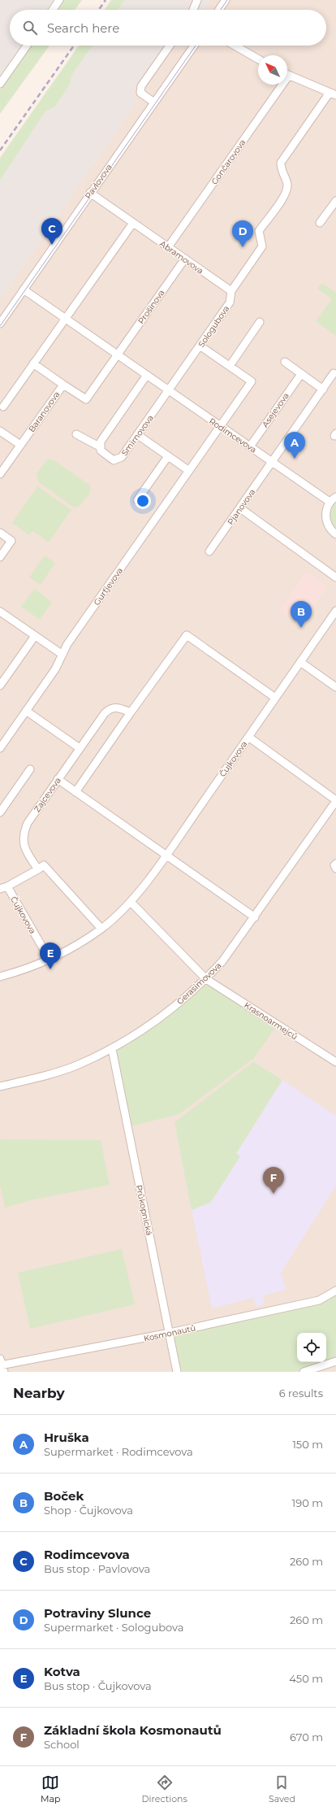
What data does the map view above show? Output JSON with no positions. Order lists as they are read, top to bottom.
{
  "streets": {
    "street": [
      "Gončarovova",
      "Pavlovova",
      "Abramovova",
      "Prošinova",
      "Sologubova",
      "Asejevova",
      "Baranovova",
      "Smirnovova",
      "Rodimcevova",
      "Pjanovova",
      "Gurťjevova",
      "Čujkovova",
      "Zajcevova",
      "Gerasimovova",
      "Krasnoarmejců",
      "Průkopnická",
      "Kosmonautů"
    ]
  },
  "crossings": [
    ["Gončarovova", "Abramovova"],
    ["Pavlovova", "Abramovova"],
    ["Pavlovova", "Rodimcevova"],
    ["Abramovova", "Prošinova"],
    ["Abramovova", "Sologubova"],
    ["Prošinova", "Baranovova"],
    ["Prošinova", "Rodimcevova"],
    ["Sologubova", "Smirnovova"],
    ["Sologubova", "Rodimcevova"],
    ["Asejevova", "Rodimcevova"],
    ["Baranovova", "Rodimcevova"],
    ["Smirnovova", "Rodimcevova"],
    ["Rodimcevova", "Pjanovova"],
    ["Rodimcevova", "Gurťjevova"],
    ["Čujkovova", "Krasnoarmejců"],
    ["Gerasimovova", "Krasnoarmejců"],
    ["Gerasimovova", "Průkopnická"],
    ["Průkopnická", "Kosmonautů"]
  ],
  "north": "top left",
  "page": {
    "search": "Search here",
    "pins": [
      "C",
      "D",
      "A",
      "B",
      "E",
      "F"
    ],
    "heading": ["Nearby", "6 results"],
    "list": [
      {
        "mark": "A",
        "name": "Hruška",
        "note": "Supermarket · Rodimcevova",
        "value": "150 m"
      },
      {
        "mark": "B",
        "name": "Boček",
        "note": "Shop · Čujkovova",
        "value": "190 m"
      },
      {
        "mark": "C",
        "name": "Rodimcevova",
        "note": "Bus stop · Pavlovova",
        "value": "260 m"
      },
      {
        "mark": "D",
        "name": "Potraviny Slunce",
        "note": "Supermarket · Sologubova",
        "value": "260 m"
      },
      {
        "mark": "E",
        "name": "Kotva",
        "note": "Bus stop · Čujkovova",
        "value": "450 m"
      },
      {
        "mark": "F",
        "name": "Základní škola Kosmonautů",
        "note": "School",
        "value": "670 m"
      }
    ],
    "nav": ["Map", "Directions", "Saved"]
  }
}
